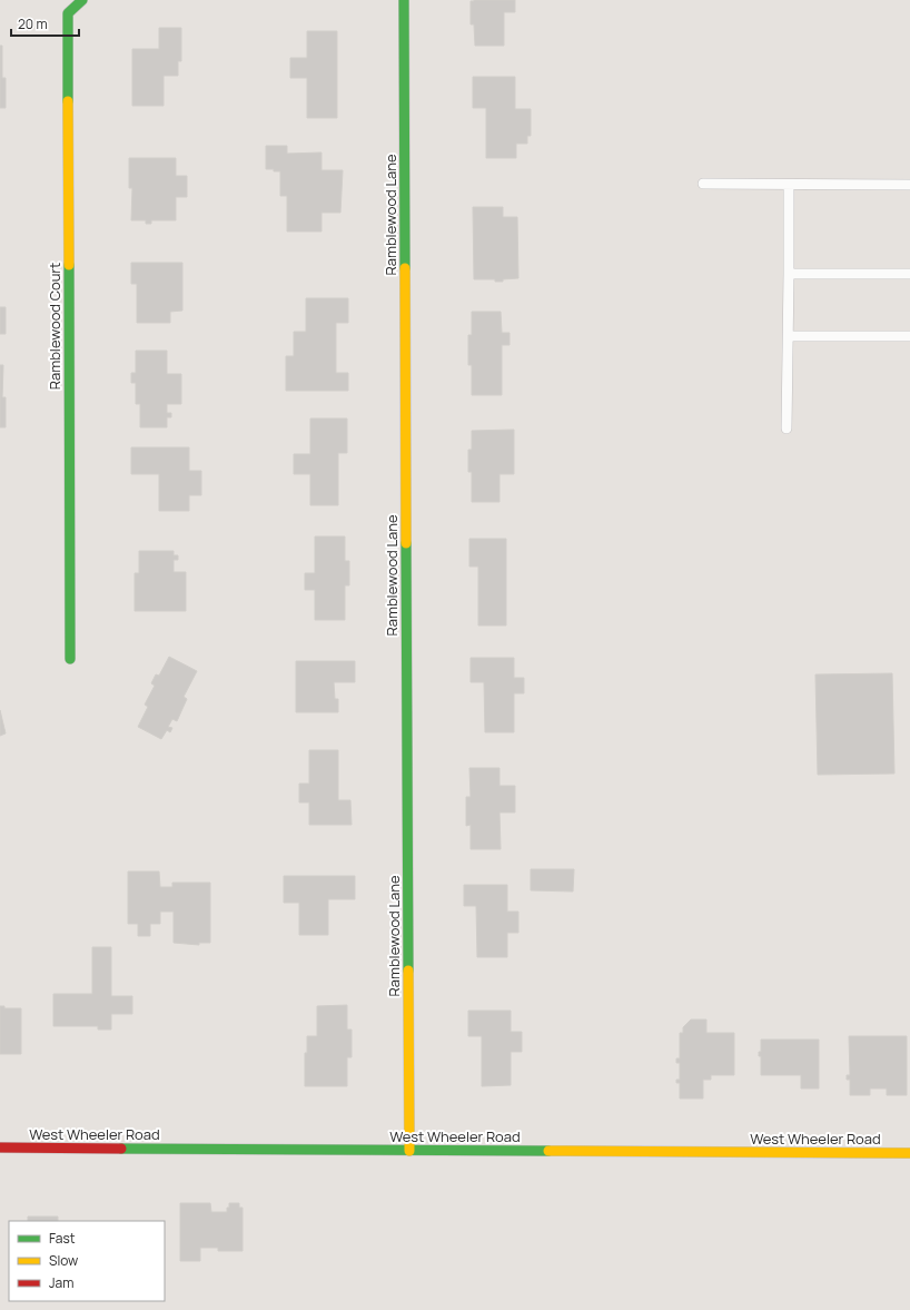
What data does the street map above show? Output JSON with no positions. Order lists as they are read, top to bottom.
{
  "streets": {
    "street": ["Ramblewood Lane", "Ramblewood Court", "West Wheeler Road"]
  },
  "crossings": [
    ["Ramblewood Lane", "West Wheeler Road"]
  ],
  "legend": ["Fast", "Slow", "Jam"],
  "scale_bar": "20 m"
}
